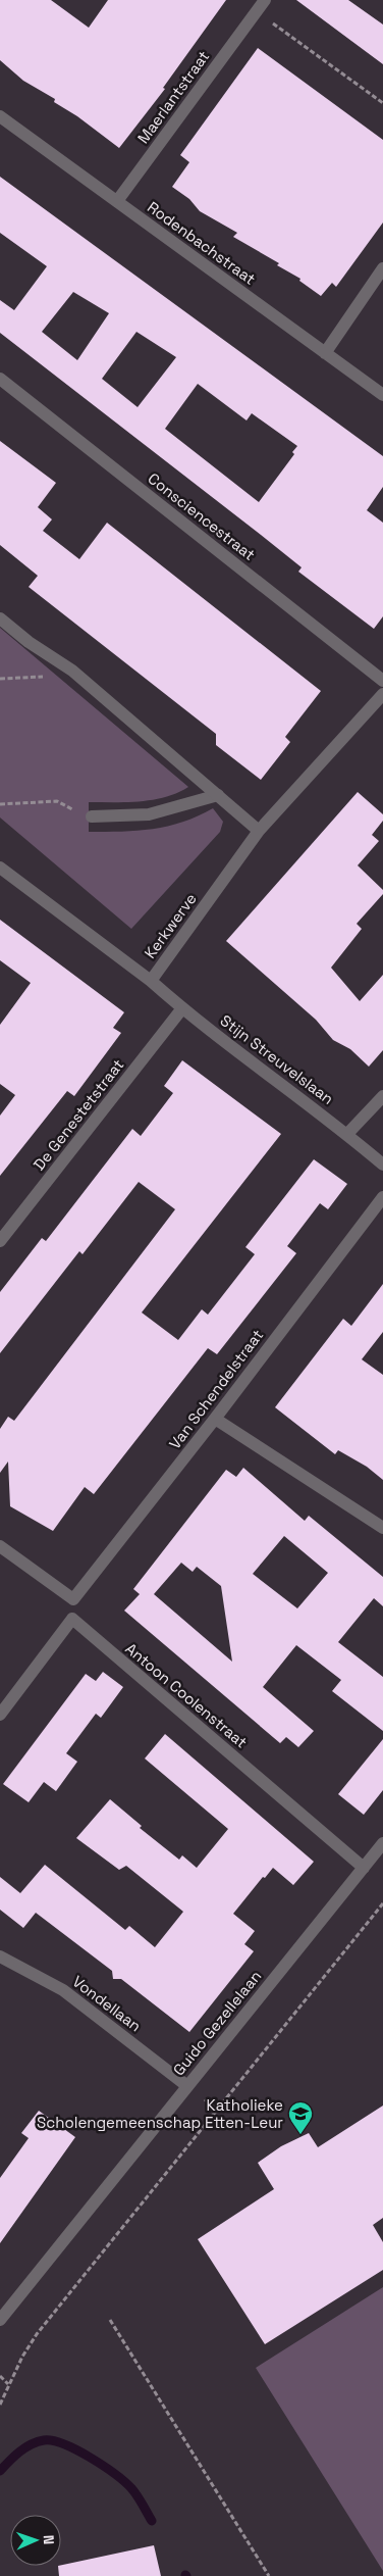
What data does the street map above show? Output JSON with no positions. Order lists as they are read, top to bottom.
{
  "streets": {
    "street": [
      "Maerlantstraat",
      "Rodenbachstraat",
      "Consciencestraat",
      "Kerkwerve",
      "Stijn Streuvelslaan",
      "De Genestetstraat",
      "Van Schendelstraat",
      "Antoon Coolenstraat",
      "Vondellaan",
      "Guido Gezellelaan"
    ]
  },
  "crossings": [
    ["Maerlantstraat", "Rodenbachstraat"],
    ["Kerkwerve", "Stijn Streuvelslaan"],
    ["Stijn Streuvelslaan", "De Genestetstraat"],
    ["Antoon Coolenstraat", "Guido Gezellelaan"],
    ["Vondellaan", "Guido Gezellelaan"]
  ],
  "places": {
    "school or university": ["Katholieke Scholengemeenschap Etten-Leur"]
  },
  "north": "right"
}
